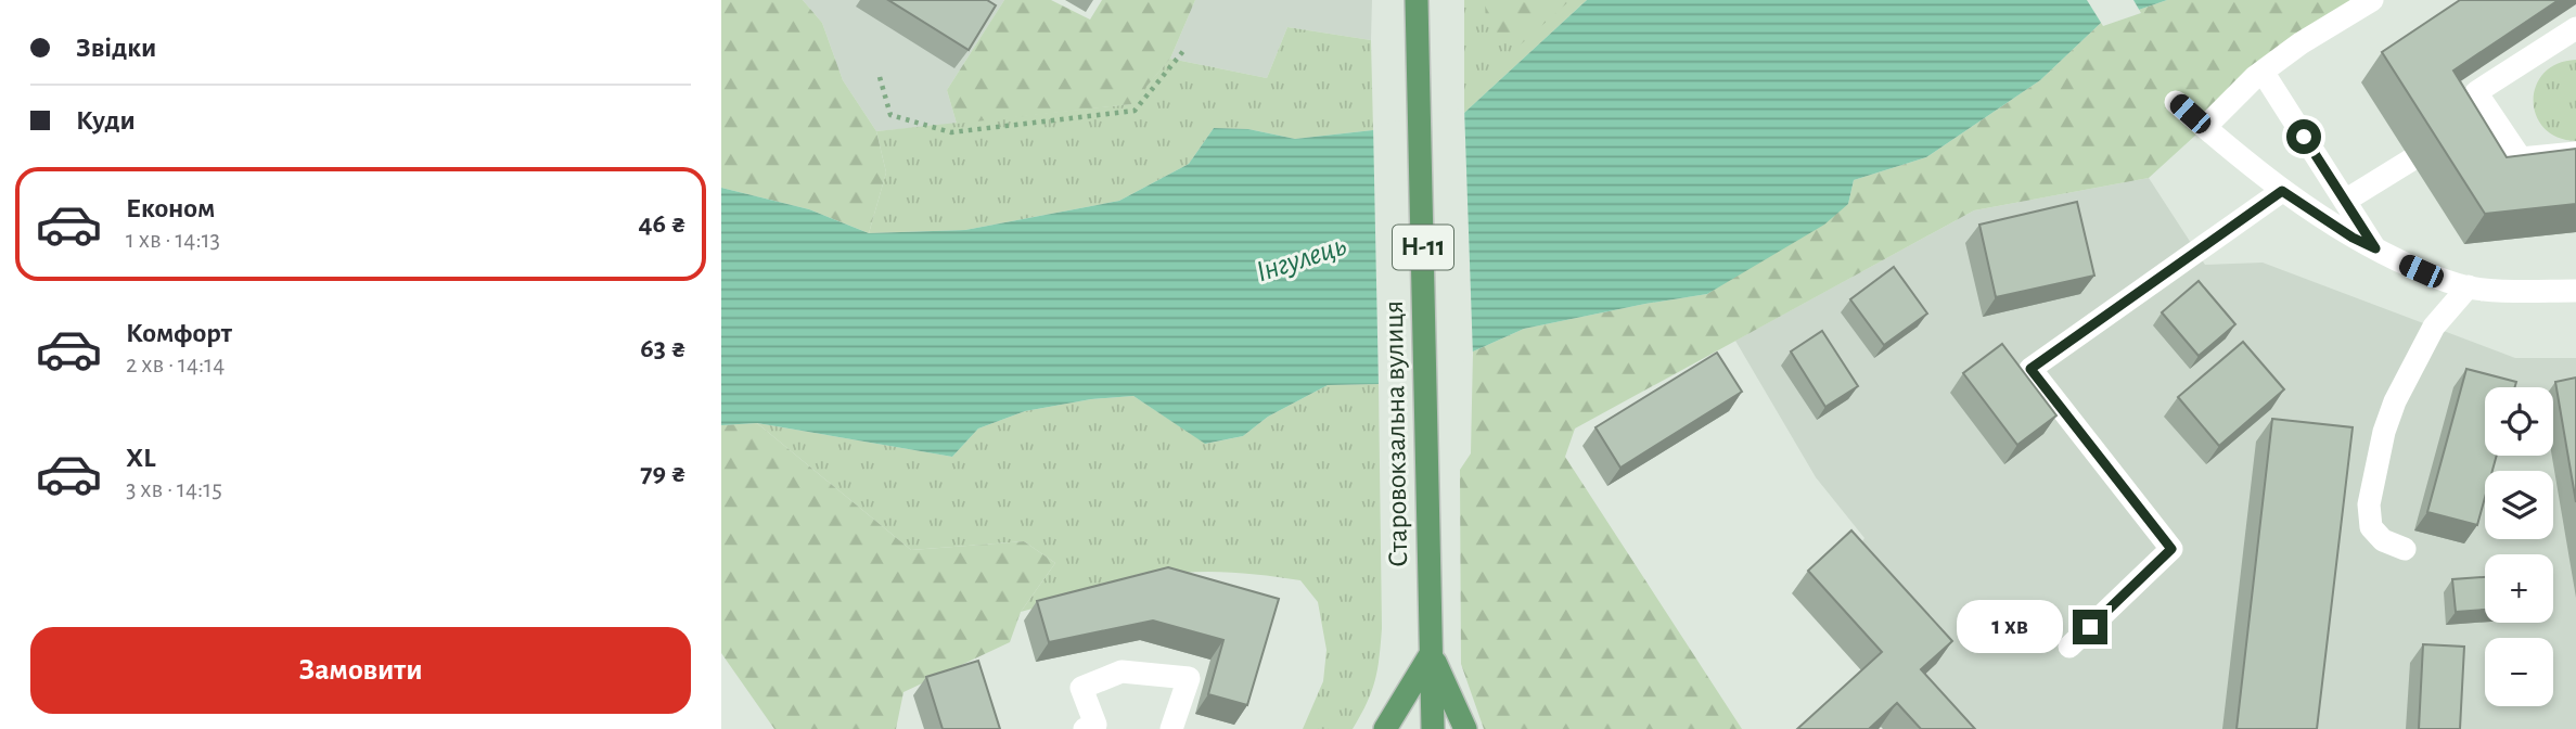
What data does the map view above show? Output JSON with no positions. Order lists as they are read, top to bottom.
{
  "streets": {
    "main road": ["Н-11", "Старовокзальна вулиця"]
  },
  "water": ["Інгулець"],
  "page": {
    "banner": ["Звідки", "Куди"],
    "list": [
      {
        "name": "Економ",
        "note": "1 хв · 14:13",
        "value": "46 ₴"
      },
      {
        "name": "Комфорт",
        "note": "2 хв · 14:14",
        "value": "63 ₴"
      },
      {
        "name": "XL",
        "note": "3 хв · 14:15",
        "value": "79 ₴"
      }
    ],
    "map_buttons": ["+", "−"],
    "bubble": "1 хв",
    "buttons": "Замовити"
  }
}
